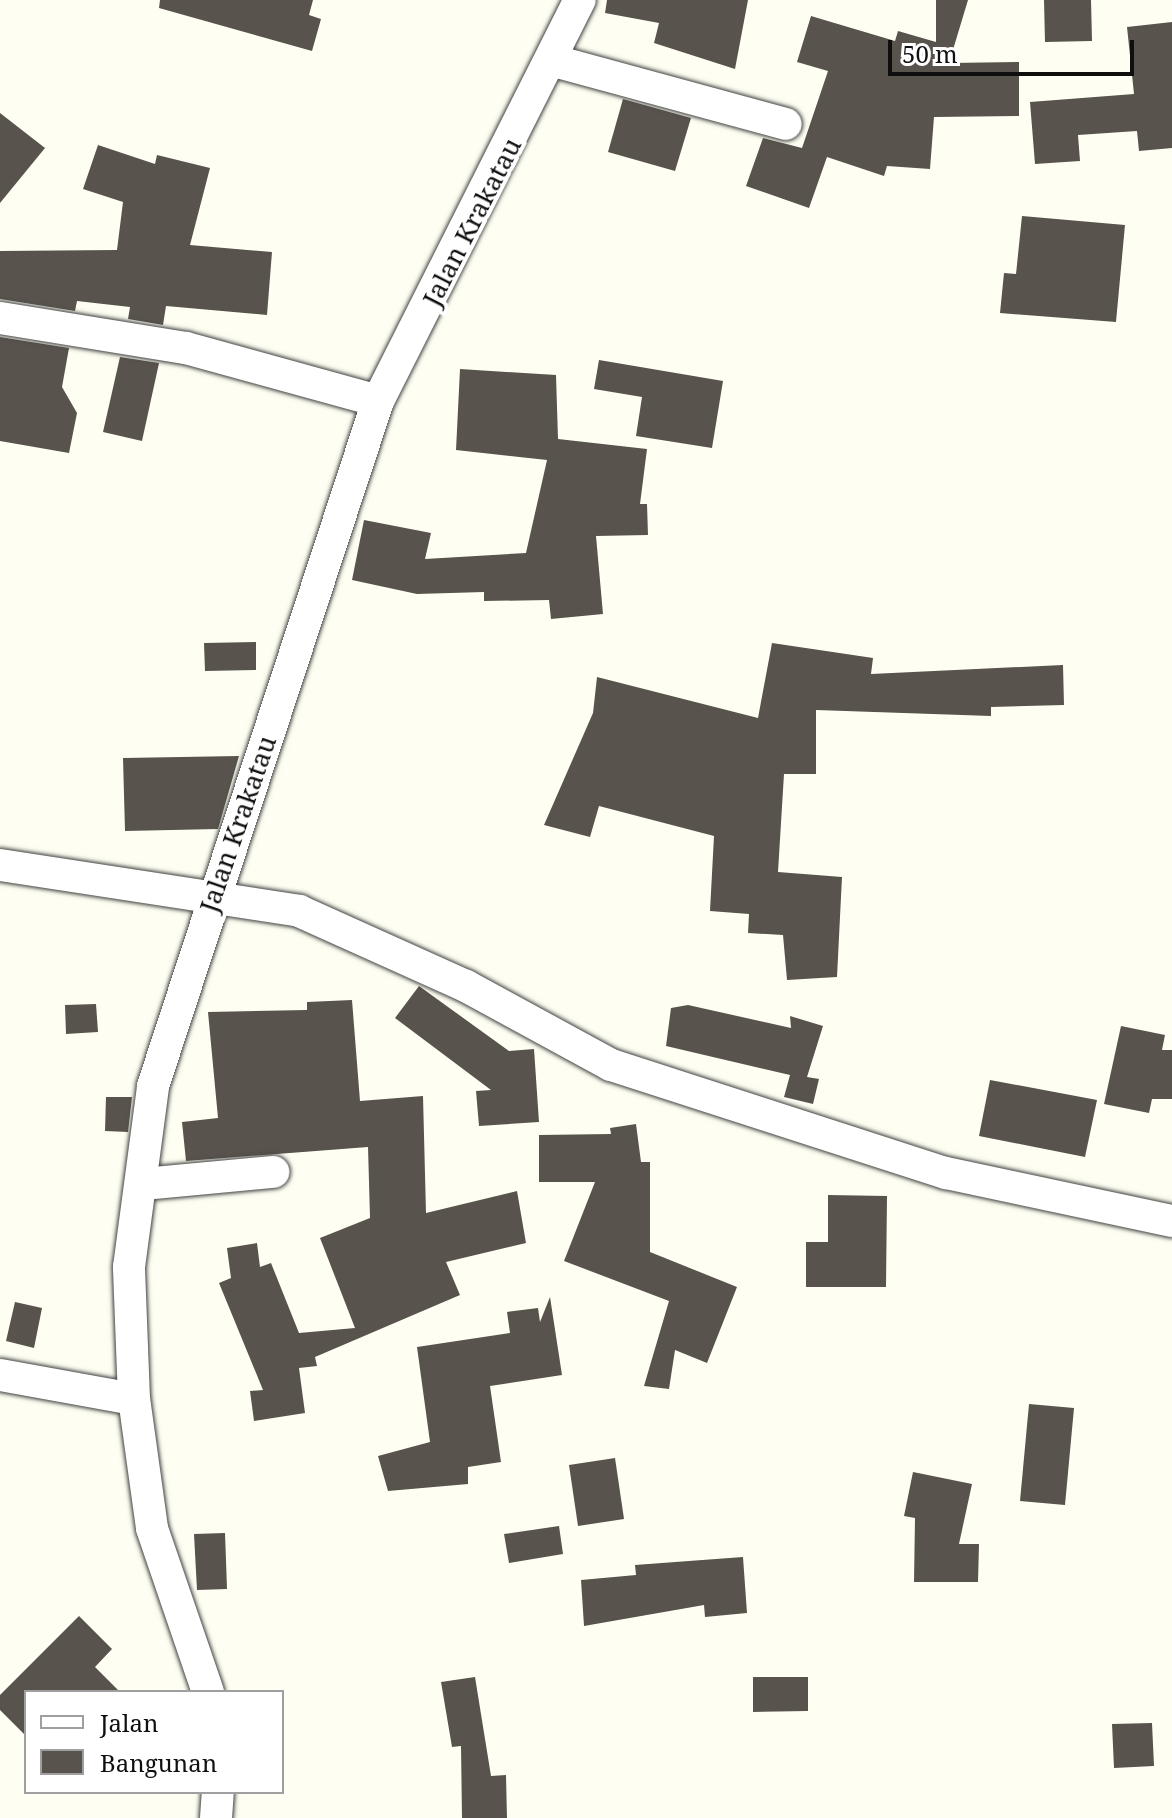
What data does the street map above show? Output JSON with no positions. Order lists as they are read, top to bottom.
{
  "streets": {
    "street": ["Jalan Krakatau"]
  },
  "legend": ["Jalan", "Bangunan"],
  "scale_bar": "50 m"
}
